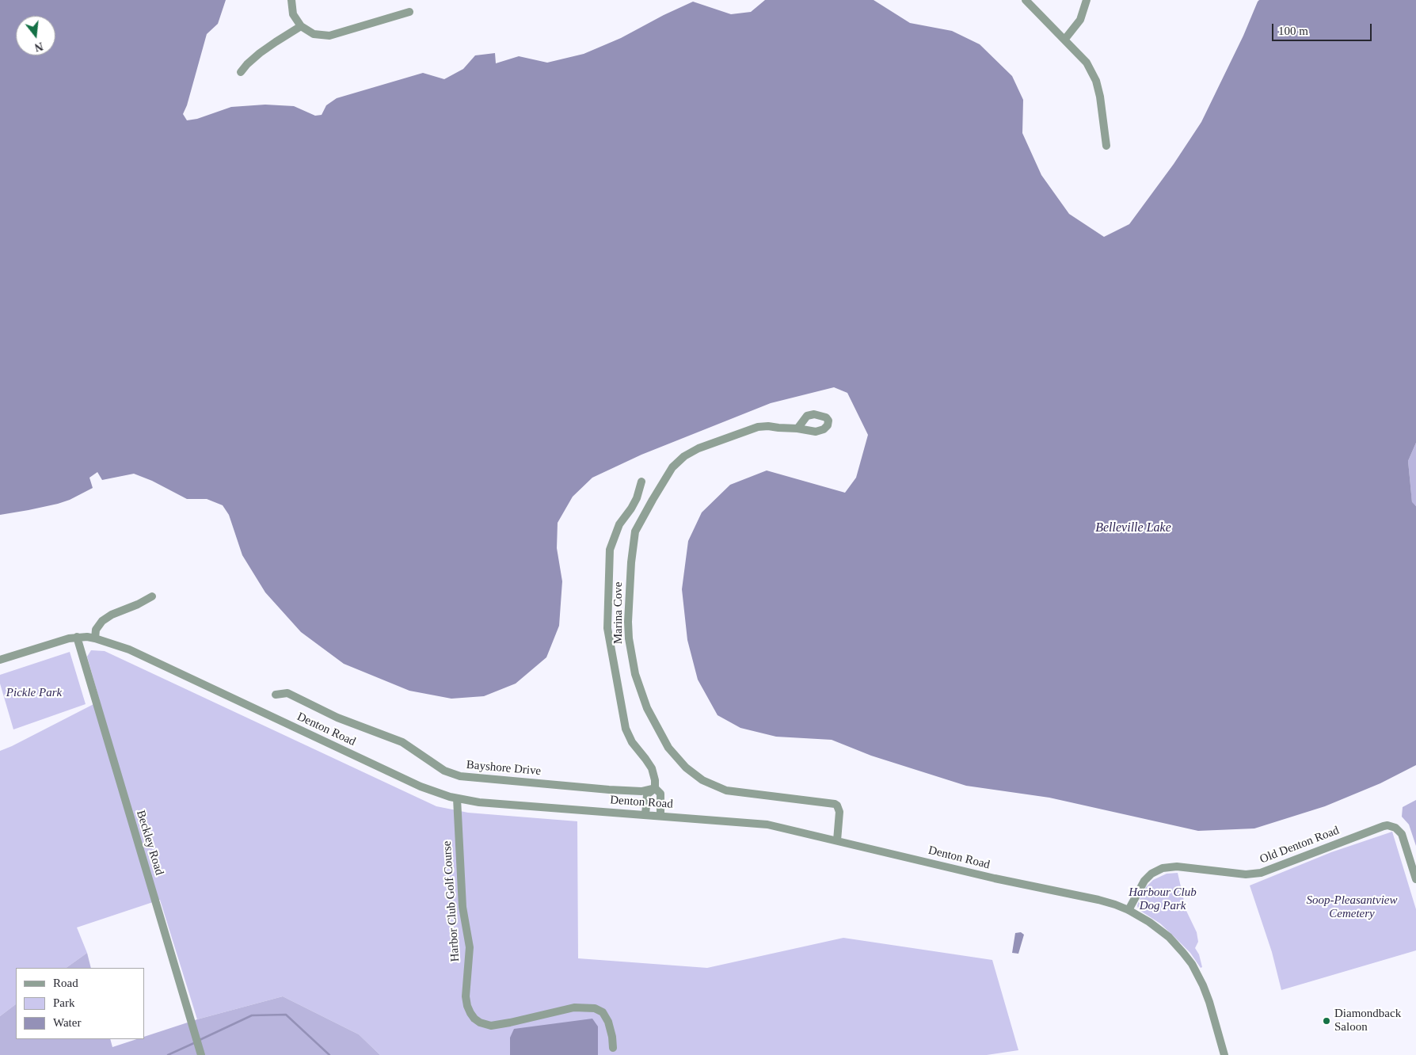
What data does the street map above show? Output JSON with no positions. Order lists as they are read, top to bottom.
{
  "streets": {
    "street": [
      "Marina Cove",
      "Denton Road",
      "Bayshore Drive",
      "Beckley Road",
      "Old Denton Road",
      "Harbor Club Golf Course"
    ]
  },
  "crossings": [
    ["Marina Cove", "Denton Road"],
    ["Denton Road", "Beckley Road"],
    ["Denton Road", "Old Denton Road"],
    ["Denton Road", "Harbor Club Golf Course"]
  ],
  "water": ["Belleville Lake"],
  "parks": ["Pickle Park", "Harbour Club Dog Park", "Soop-Pleasantview Cemetery"],
  "places": ["Diamondback Saloon"],
  "legend": ["Road", "Park", "Water"],
  "scale_bar": "100 m",
  "north": "bottom"
}
